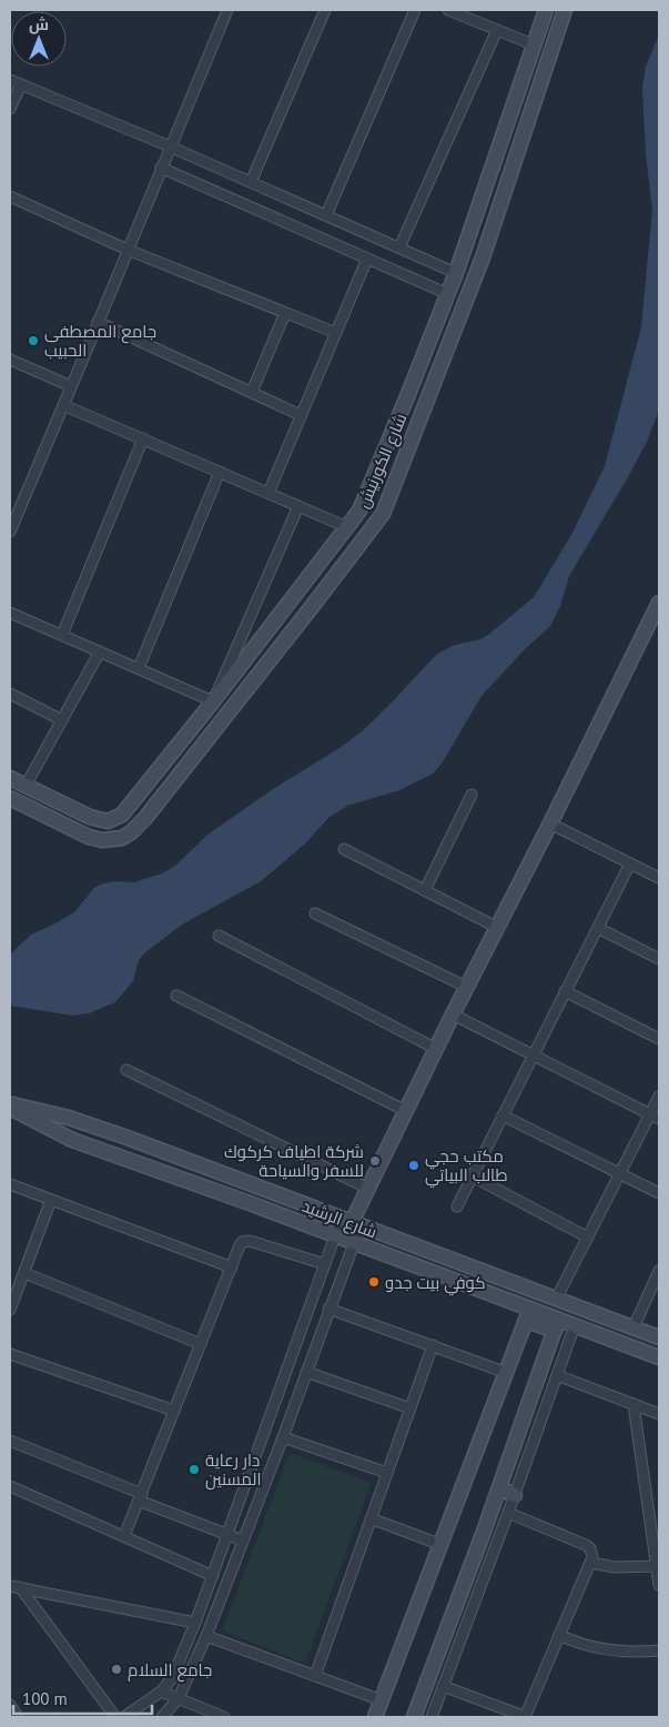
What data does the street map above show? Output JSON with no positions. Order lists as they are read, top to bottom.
{
  "streets": {
    "main road": ["شارع الكورنيش", "شارع الرشيد"]
  },
  "places": [
    "جامع المصطفى الحبيب",
    "شركة اطياف كركوك للسفر والسياحة",
    "مكتب حجي طالب البياتي",
    "كوفي بيت جدو",
    "دار رعاية المسنين",
    "جامع السلام"
  ],
  "scale_bar": "100 m",
  "north": "top"
}
